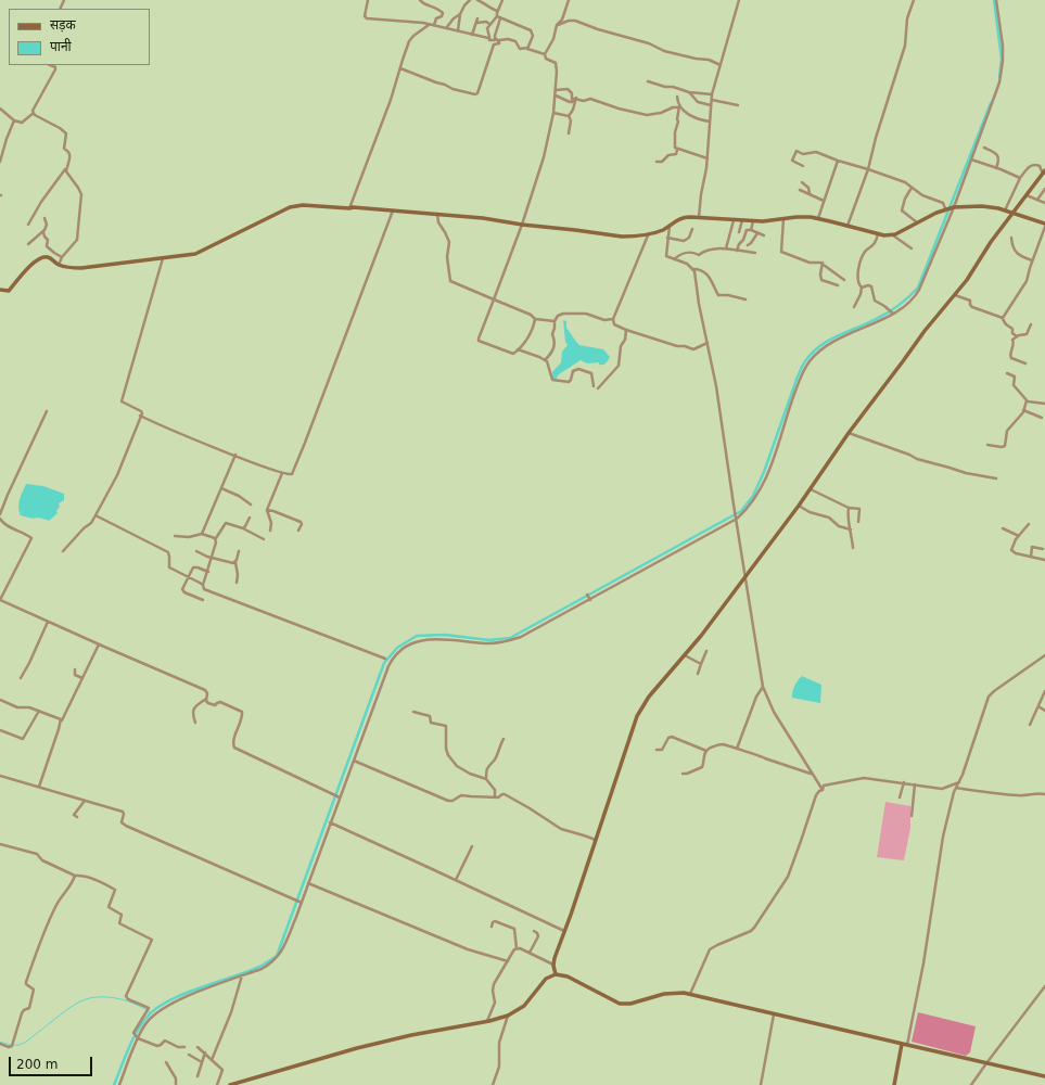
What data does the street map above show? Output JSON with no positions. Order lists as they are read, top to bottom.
{
  "legend": ["सड़क", "पानी"],
  "scale_bar": "200 m"
}
